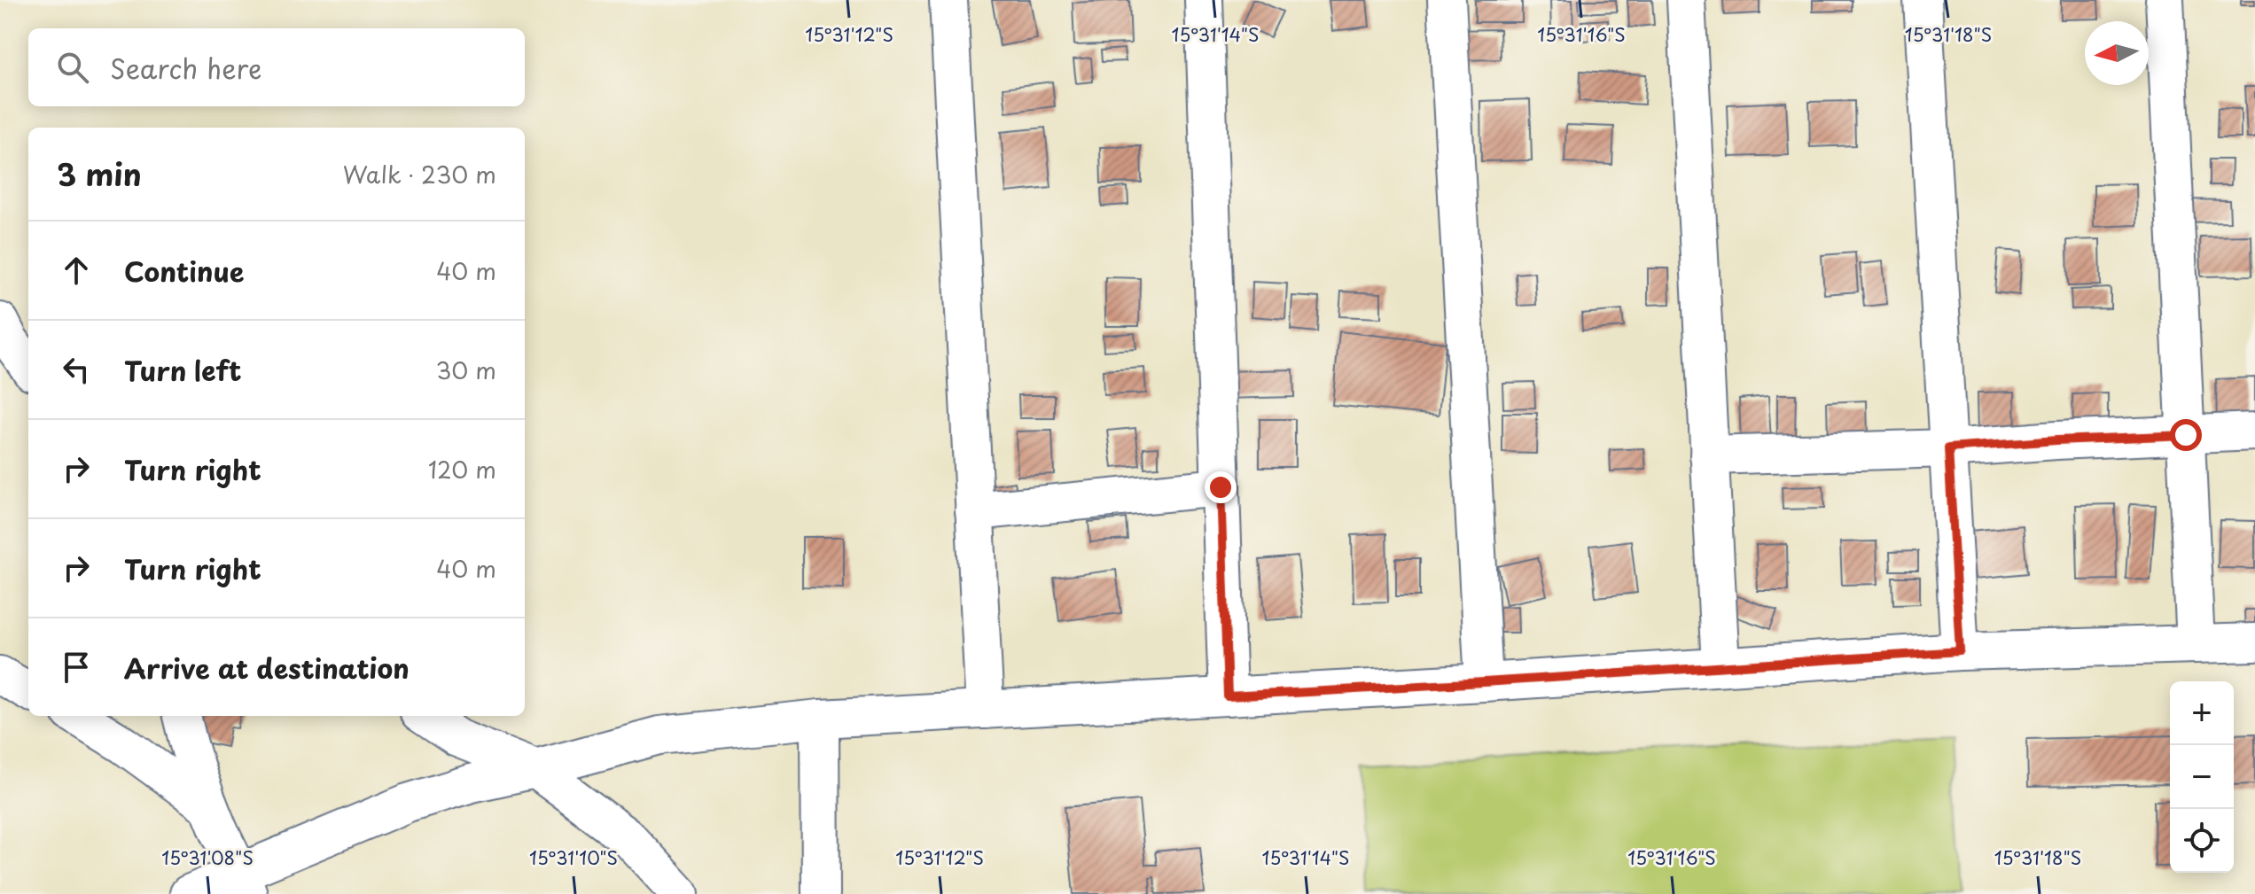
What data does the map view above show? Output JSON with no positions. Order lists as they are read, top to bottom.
{
  "north": "left",
  "page": {
    "search": "Search here",
    "heading": ["3 min", "Walk · 230 m"],
    "list": [
      ["Continue", "40 m"],
      ["Turn left", "30 m"],
      ["Turn right", "120 m"],
      ["Turn right", "40 m"],
      "Arrive at destination"
    ],
    "map_buttons": ["+", "−"]
  },
  "coordinates": [
    "15°31'12\"S",
    "15°31'14\"S",
    "15°31'16\"S",
    "15°31'18\"S",
    "15°31'08\"S",
    "15°31'10\"S"
  ]
}
